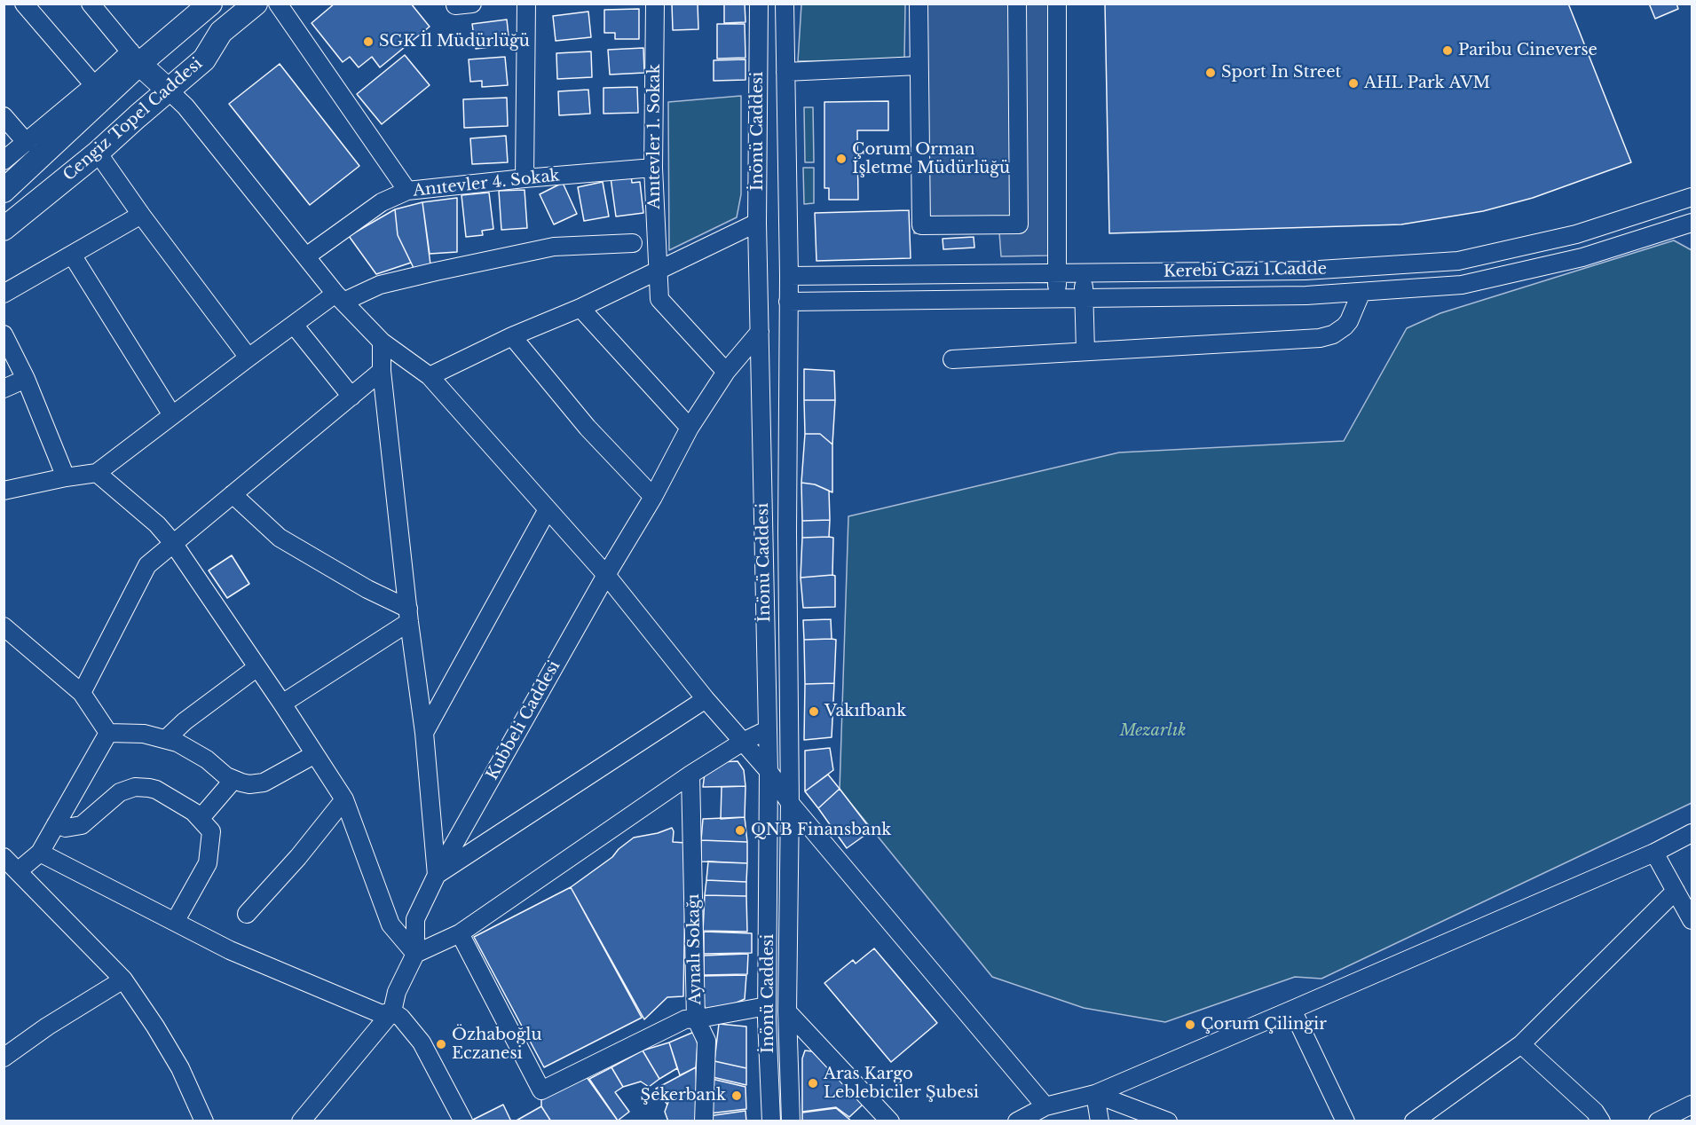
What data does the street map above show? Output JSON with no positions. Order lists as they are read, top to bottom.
{
  "streets": {
    "main road": ["Cengiz Topel Caddesi"],
    "street": [
      "İnönü Caddesi",
      "Anıtevler 1. Sokak",
      "Anıtevler 4. Sokak",
      "Kerebi Gazi 1.Cadde",
      "Kubbeli Caddesi",
      "Aynalı Sokağı"
    ]
  },
  "crossings": [
    ["İnönü Caddesi", "Kerebi Gazi 1.Cadde"],
    ["İnönü Caddesi", "Kubbeli Caddesi"],
    ["Anıtevler 1. Sokak", "Anıtevler 4. Sokak"],
    ["Anıtevler 1. Sokak", "Kubbeli Caddesi"]
  ],
  "parks": ["Mezarlık"],
  "places": [
    "SGK İl Müdürlüğü",
    "Paribu Cineverse",
    "Sport In Street",
    "AHL Park AVM",
    "Çorum Orman İşletme Müdürlüğü",
    "Vakıfbank",
    "QNB Finansbank",
    "Çorum Çilingir",
    "Özhaboğlu Eczanesi",
    "Aras Kargo Leblebiciler Şubesi",
    "Şekerbank"
  ]
}
